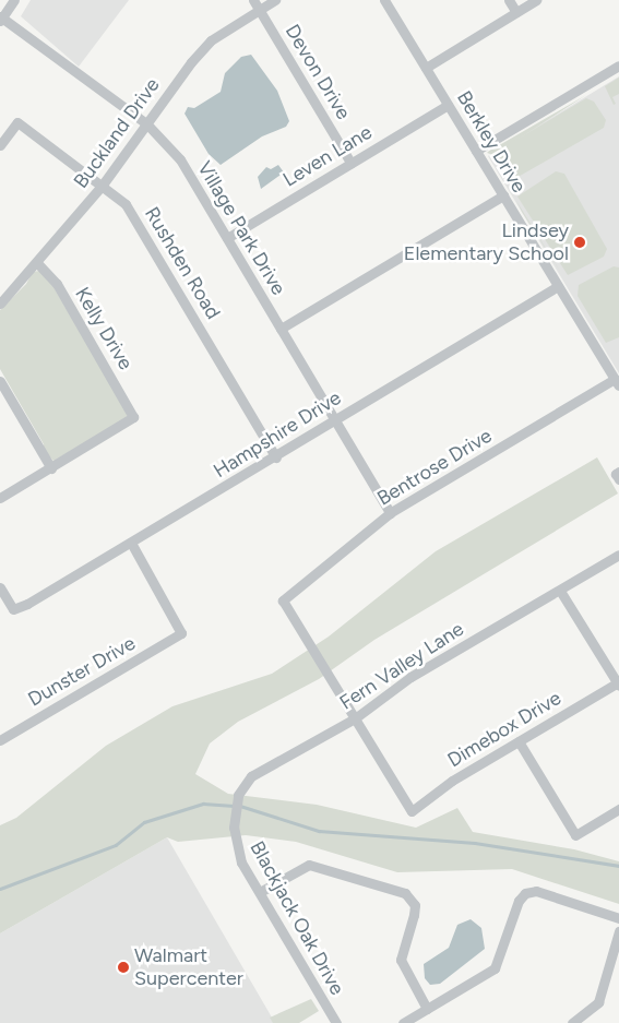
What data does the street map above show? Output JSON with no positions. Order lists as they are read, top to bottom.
{
  "streets": {
    "street": [
      "Devon Drive",
      "Buckland Drive",
      "Berkley Drive",
      "Leven Lane",
      "Village Park Drive",
      "Rushden Road",
      "Kelly Drive",
      "Hampshire Drive",
      "Bentrose Drive",
      "Fern Valley Lane",
      "Dunster Drive",
      "Dimebox Drive",
      "Blackjack Oak Drive"
    ]
  },
  "crossings": [
    ["Devon Drive", "Buckland Drive"],
    ["Devon Drive", "Leven Lane"],
    ["Buckland Drive", "Village Park Drive"],
    ["Buckland Drive", "Rushden Road"],
    ["Buckland Drive", "Kelly Drive"],
    ["Berkley Drive", "Leven Lane"],
    ["Berkley Drive", "Hampshire Drive"],
    ["Berkley Drive", "Bentrose Drive"],
    ["Leven Lane", "Village Park Drive"],
    ["Village Park Drive", "Hampshire Drive"],
    ["Village Park Drive", "Bentrose Drive"],
    ["Rushden Road", "Hampshire Drive"],
    ["Hampshire Drive", "Dunster Drive"],
    ["Bentrose Drive", "Fern Valley Lane"],
    ["Bentrose Drive", "Dimebox Drive"],
    ["Fern Valley Lane", "Dimebox Drive"],
    ["Fern Valley Lane", "Blackjack Oak Drive"]
  ],
  "places": ["Lindsey Elementary School", "Walmart Supercenter"]
}
